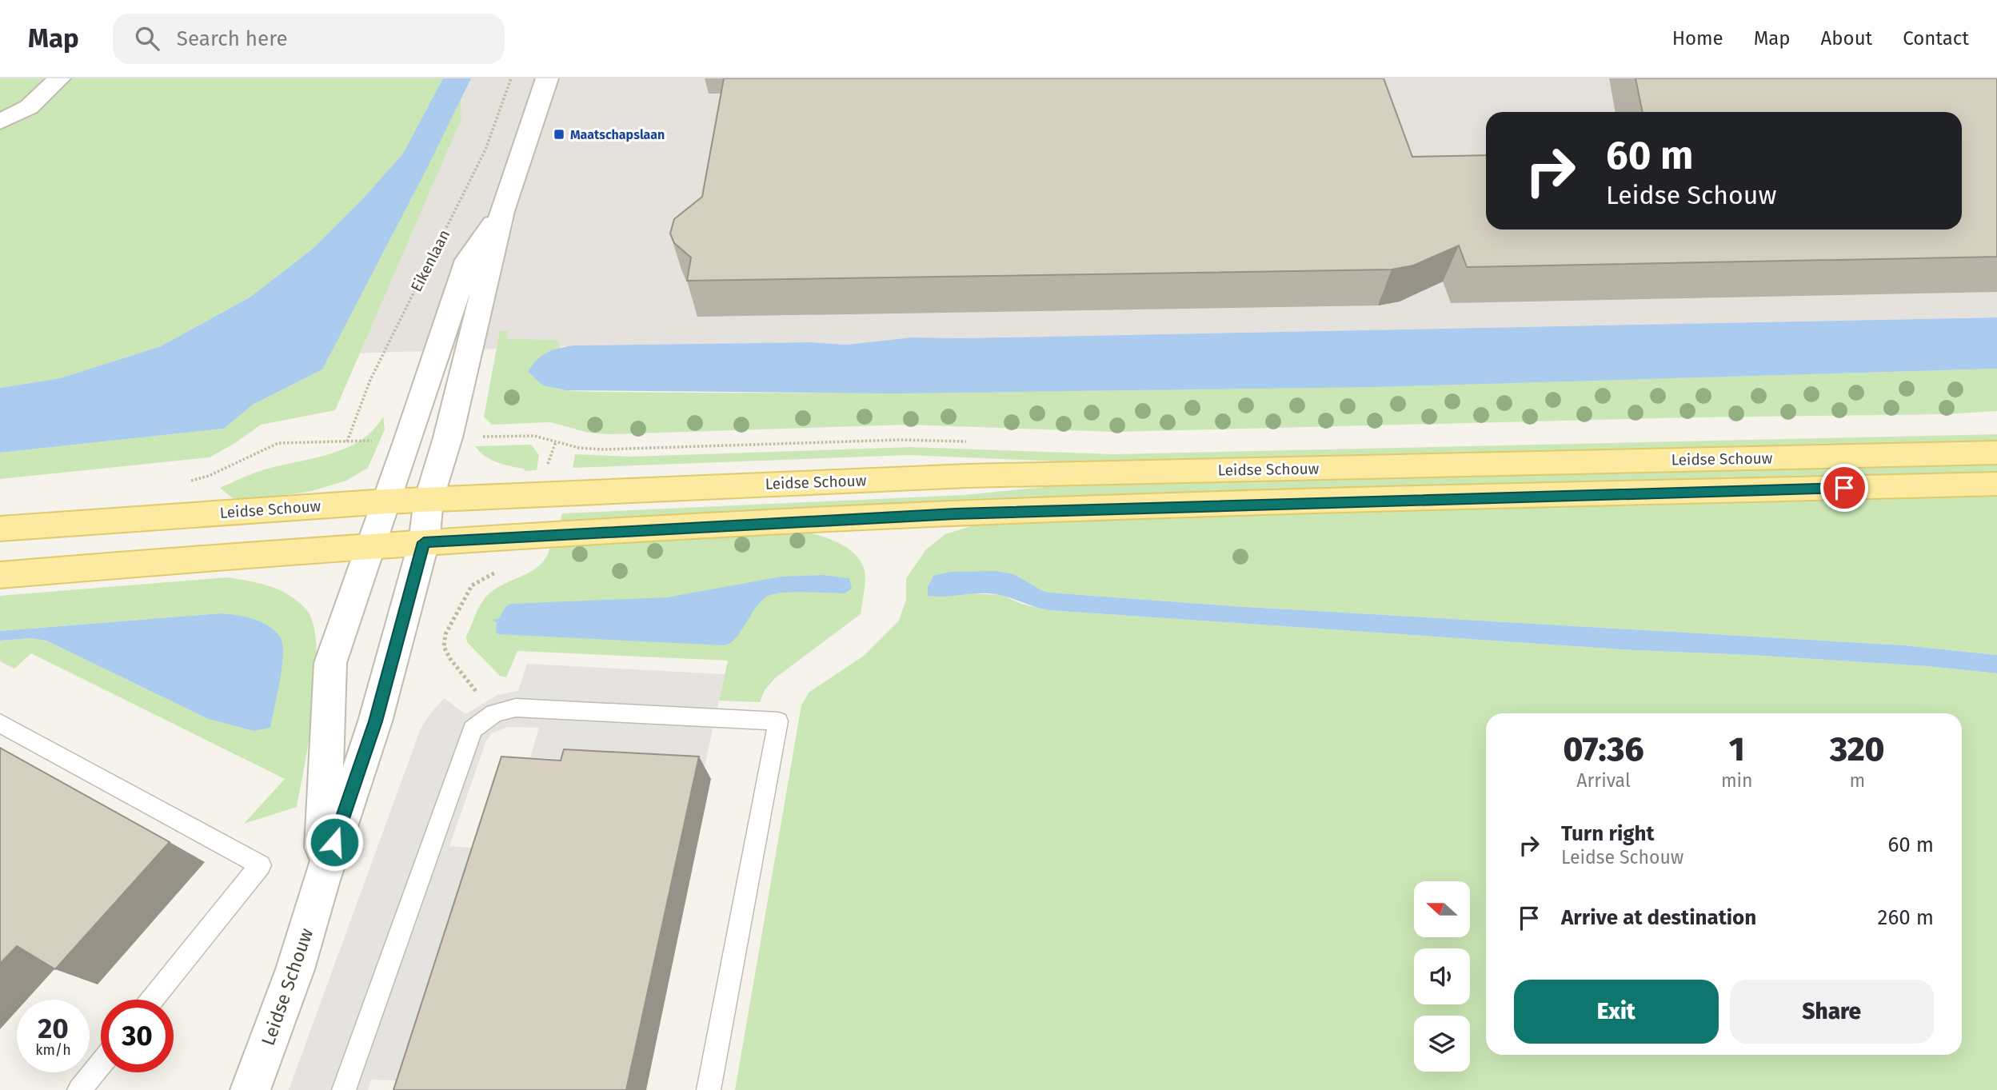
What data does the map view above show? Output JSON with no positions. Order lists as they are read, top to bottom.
{
  "streets": {
    "main road": ["Leidse Schouw"],
    "path": ["Eikenlaan"]
  },
  "places": {
    "transit": ["Maatschapslaan"]
  },
  "north": "left",
  "page": {
    "header": "Map",
    "search": "Search here",
    "nav": [
      "Home",
      "Map",
      "About",
      "Contact"
    ],
    "turn": ["60 m", "Leidse Schouw"],
    "eta": [
      "07:36",
      "Arrival",
      "1",
      "min",
      "320",
      "m"
    ],
    "list": [
      {
        "name": "Turn right",
        "note": "Leidse Schouw",
        "value": "60 m"
      },
      {
        "name": "Arrive at destination",
        "value": "260 m"
      }
    ],
    "buttons": ["Exit", "Share"],
    "speed": "20 km/h",
    "limit": "30"
  }
}
